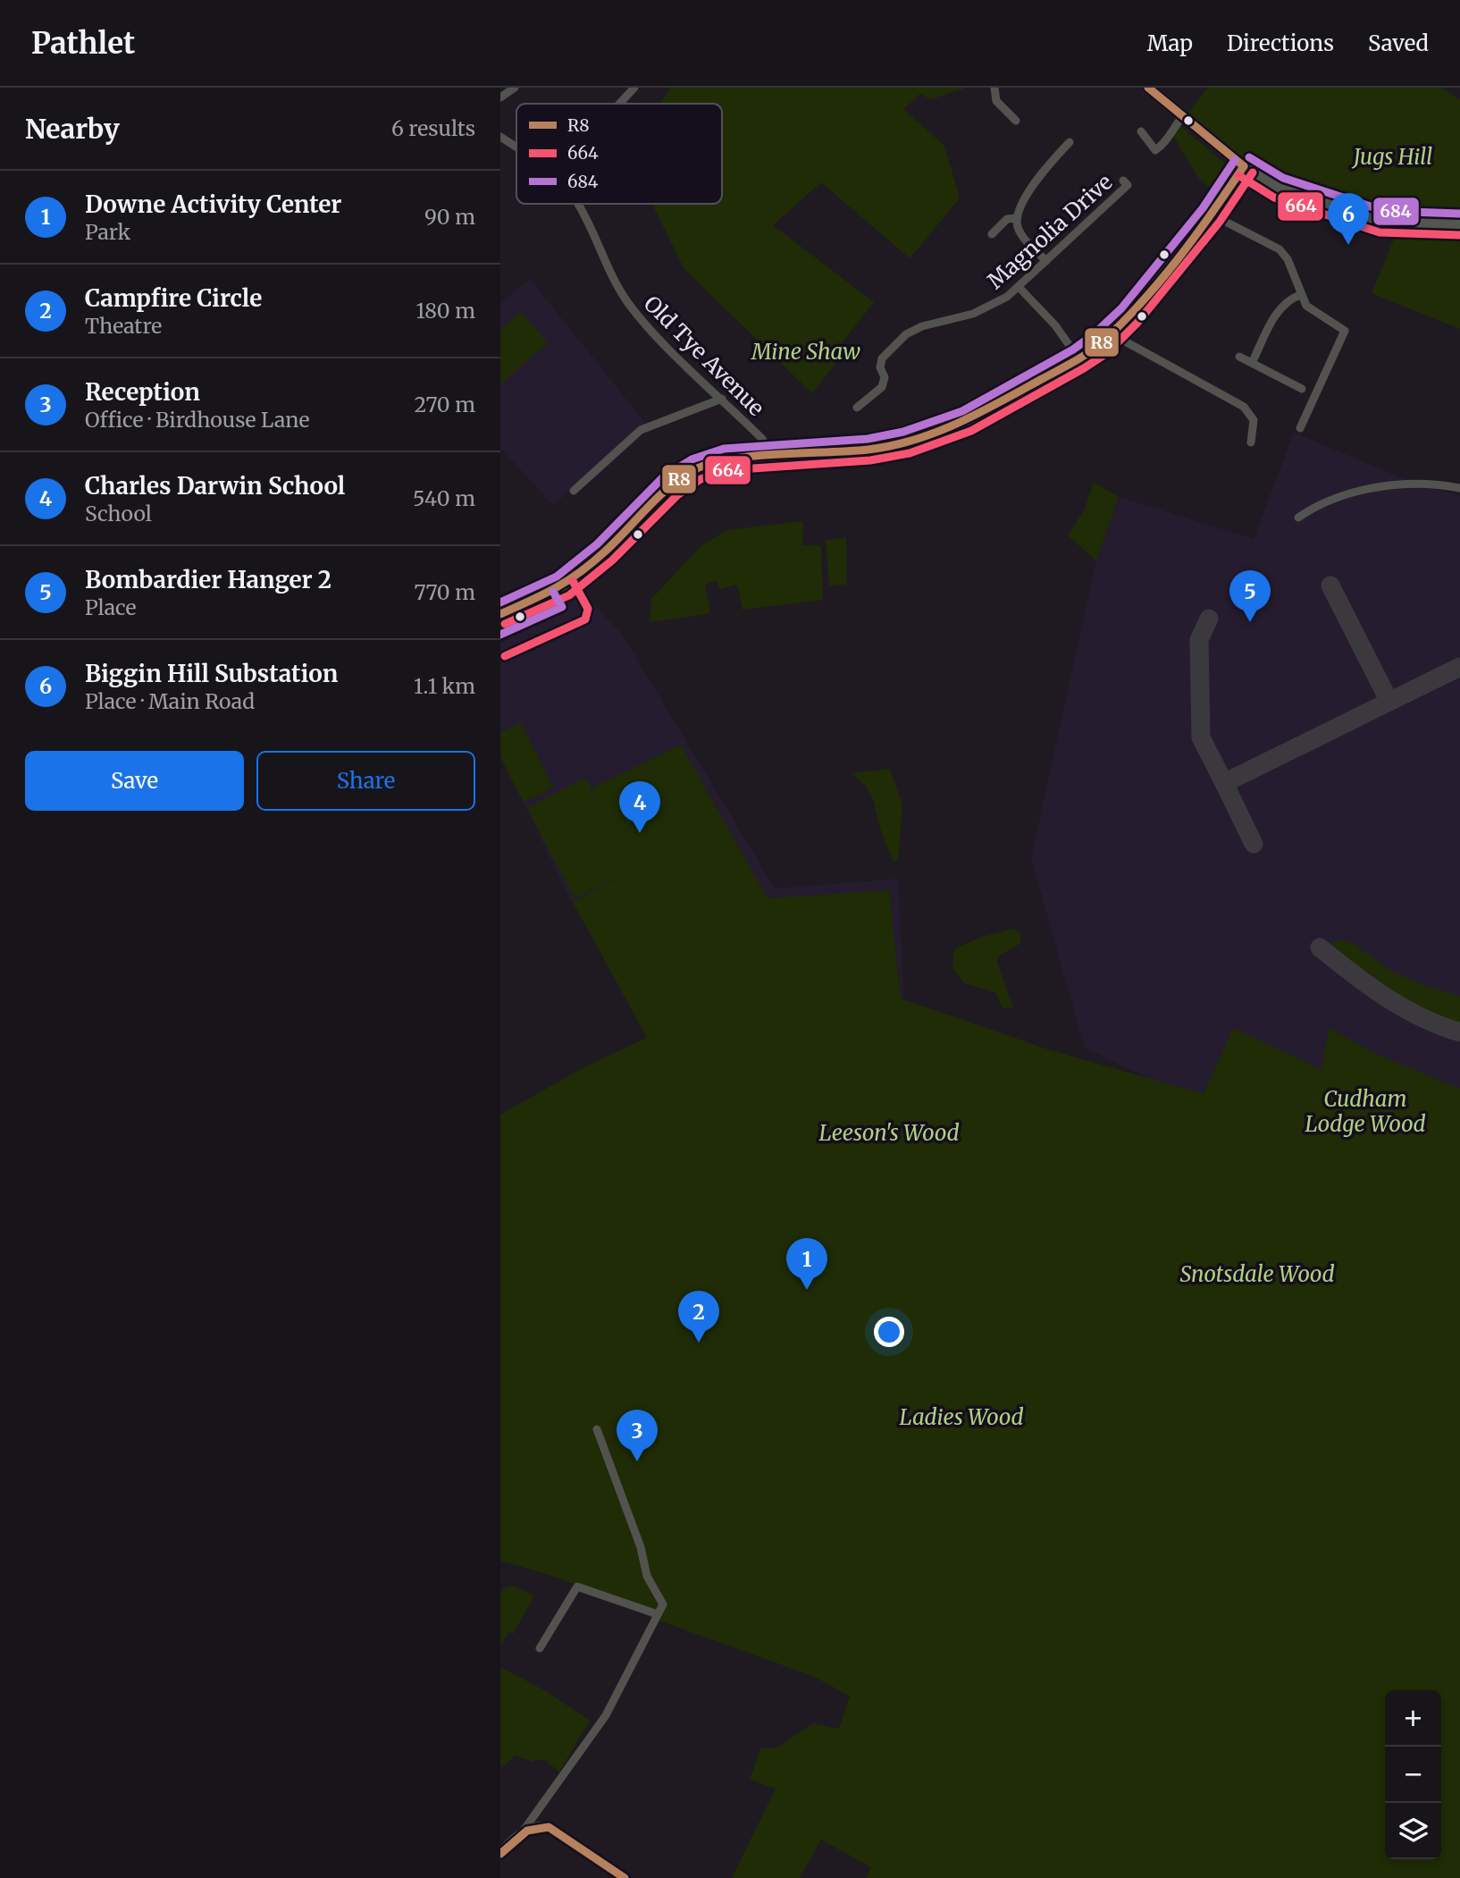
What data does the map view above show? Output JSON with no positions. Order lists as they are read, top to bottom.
{
  "streets": {
    "street": ["Magnolia Drive", "Old Tye Avenue"]
  },
  "parks": [
    "Jugs Hill",
    "Mine Shaw",
    "Cudham Lodge Wood",
    "Leeson's Wood",
    "Snotsdale Wood",
    "Ladies Wood"
  ],
  "lines": ["transit line R8", "transit line 684", "transit line 664"],
  "legend": ["R8", "664", "684"],
  "page": {
    "header": "Pathlet",
    "nav": ["Map", "Directions", "Saved"],
    "heading": ["Nearby", "6 results"],
    "list": [
      {
        "mark": "1",
        "name": "Downe Activity Center",
        "note": "Park",
        "value": "90 m"
      },
      {
        "mark": "2",
        "name": "Campfire Circle",
        "note": "Theatre",
        "value": "180 m"
      },
      {
        "mark": "3",
        "name": "Reception",
        "note": "Office · Birdhouse Lane",
        "value": "270 m"
      },
      {
        "mark": "4",
        "name": "Charles Darwin School",
        "note": "School",
        "value": "540 m"
      },
      {
        "mark": "5",
        "name": "Bombardier Hanger 2",
        "note": "Place",
        "value": "770 m"
      },
      {
        "mark": "6",
        "name": "Biggin Hill Substation",
        "note": "Place · Main Road",
        "value": "1.1 km"
      }
    ],
    "pins": [
      "6",
      "5",
      "4",
      "1",
      "2",
      "3"
    ],
    "buttons": ["Save", "Share"],
    "map_buttons": ["+", "−"]
  }
}
